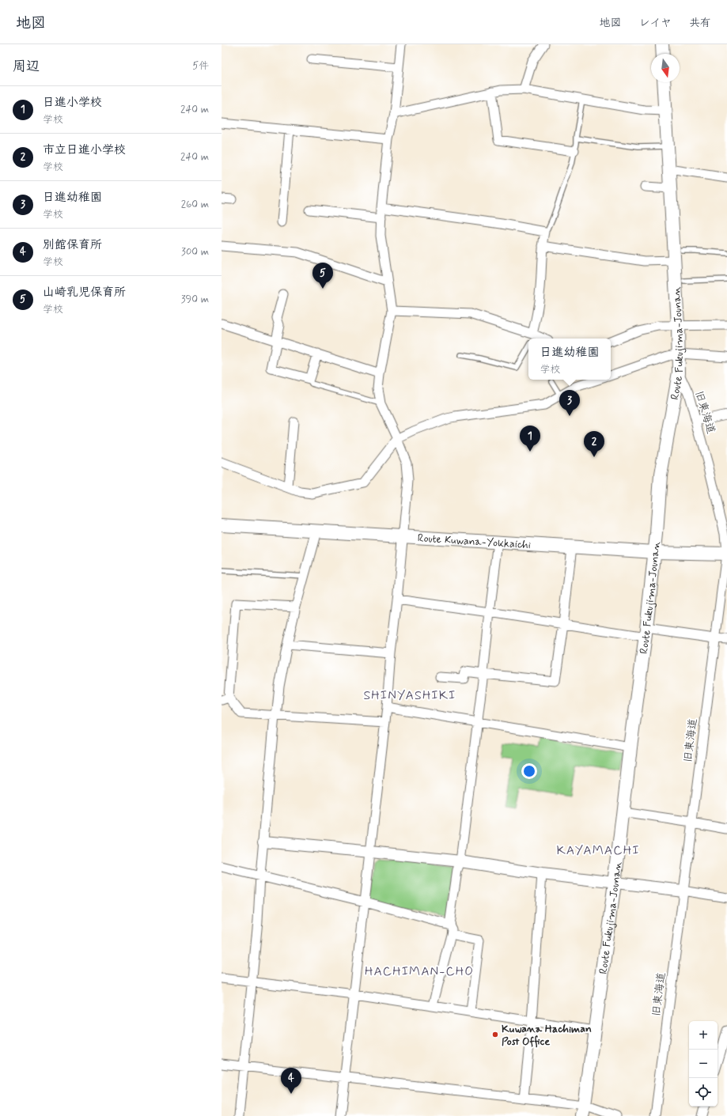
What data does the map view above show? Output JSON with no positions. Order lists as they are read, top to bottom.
{
  "streets": {
    "main road": ["Route Fukujima-Jounan", "Route Kuwana-Yokkaichi"],
    "street": ["旧東海道"]
  },
  "crossings": [
    ["Route Fukujima-Jounan", "旧東海道"],
    ["Route Fukujima-Jounan", "Route Kuwana-Yokkaichi"],
    ["旧東海道", "Route Kuwana-Yokkaichi"]
  ],
  "districts": ["SHINYASHIKI", "KAYAMACHI", "HACHIMAN-CHO"],
  "places": ["Kuwana Hachiman Post Office"],
  "north": "bottom",
  "page": {
    "header": "地図",
    "nav": ["地図", "レイヤ", "共有"],
    "heading": ["周辺", "5件"],
    "list": [
      {
        "mark": "1",
        "name": "日進小学校",
        "note": "学校",
        "value": "240 m"
      },
      {
        "mark": "2",
        "name": "市立日進小学校",
        "note": "学校",
        "value": "240 m"
      },
      {
        "mark": "3",
        "name": "日進幼稚園",
        "note": "学校",
        "value": "260 m"
      },
      {
        "mark": "4",
        "name": "別館保育所",
        "note": "学校",
        "value": "300 m"
      },
      {
        "mark": "5",
        "name": "山崎乳児保育所",
        "note": "学校",
        "value": "390 m"
      }
    ],
    "pins": [
      "5",
      "3",
      "1",
      "2",
      "4"
    ],
    "popup": ["日進幼稚園", "学校"],
    "map_buttons": ["+", "−"]
  }
}
